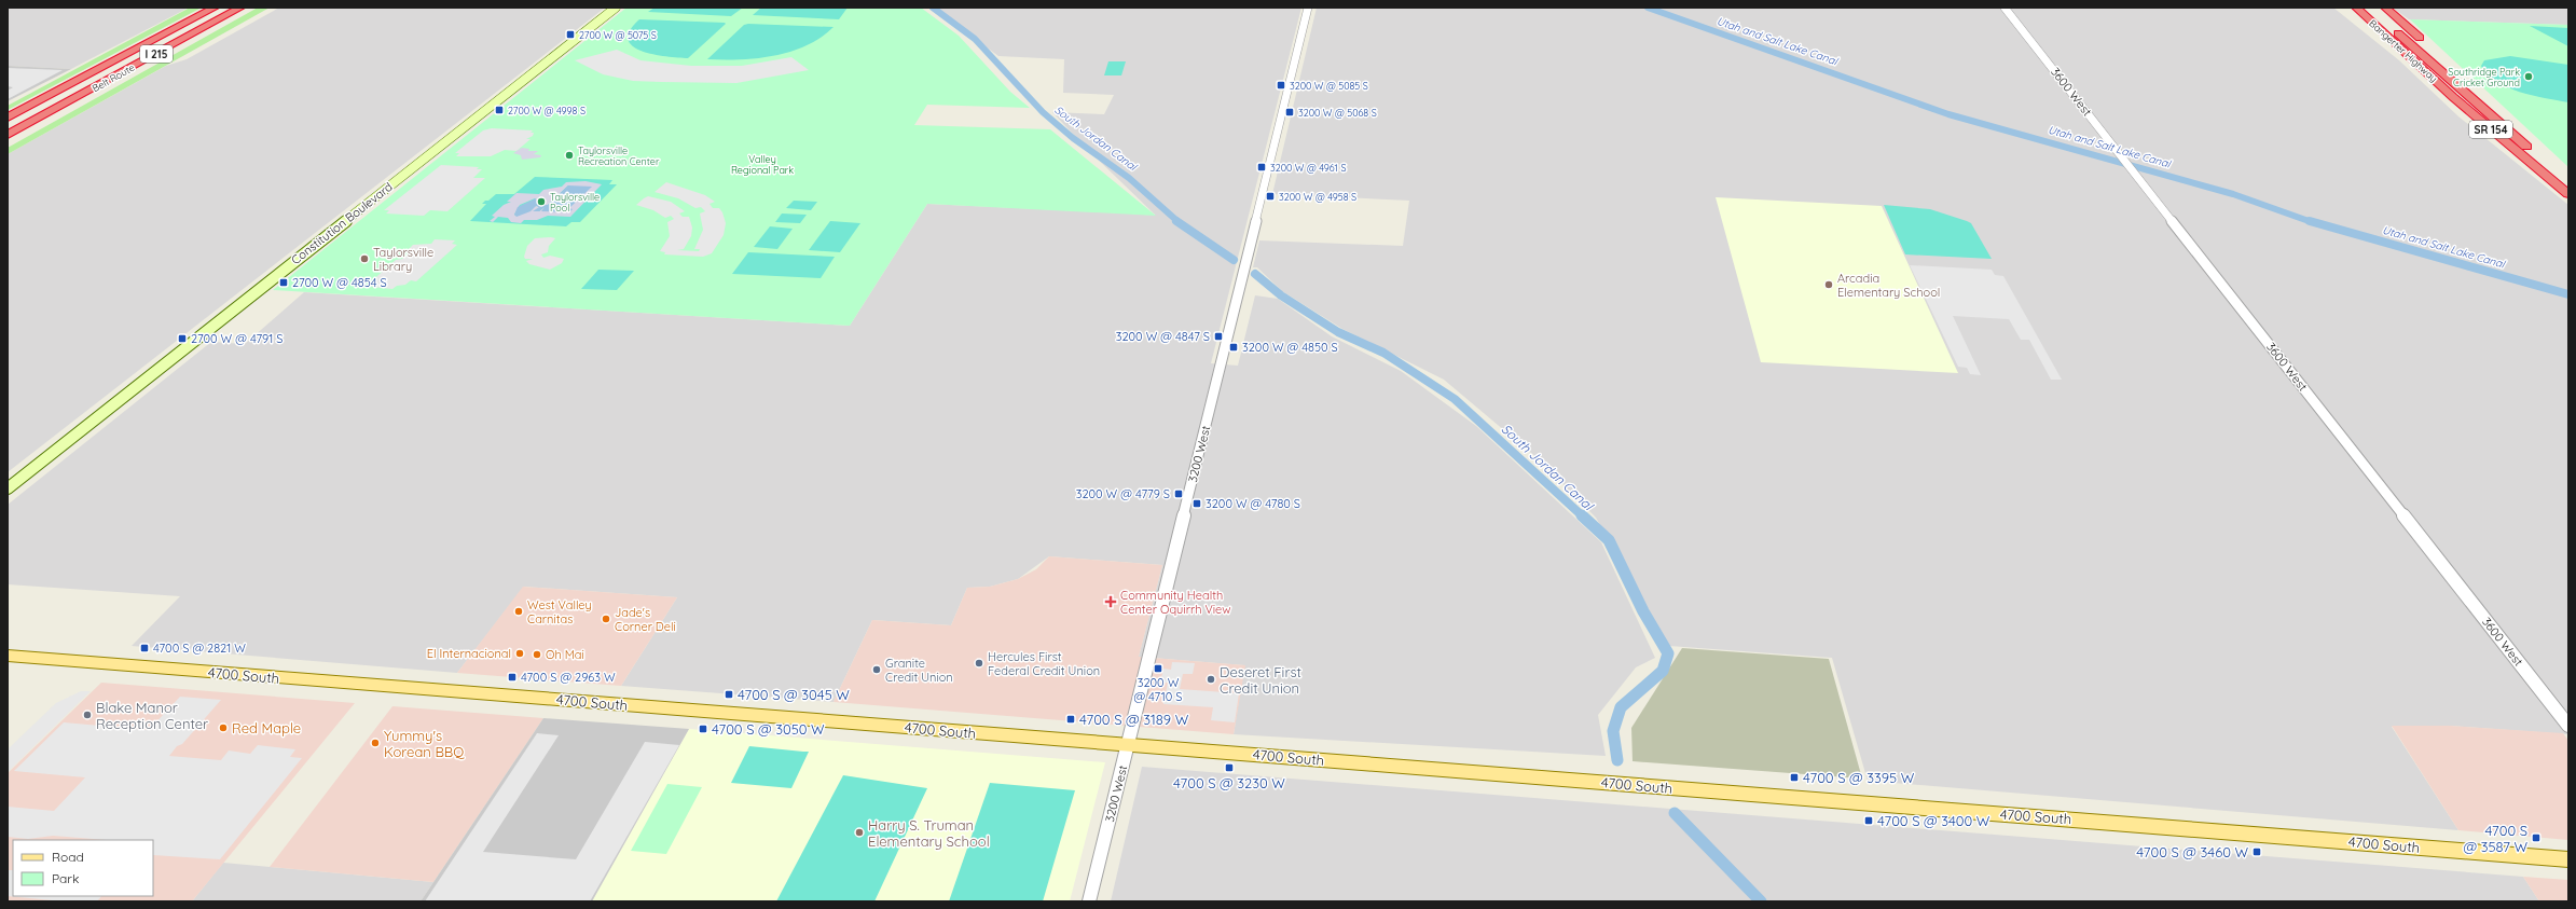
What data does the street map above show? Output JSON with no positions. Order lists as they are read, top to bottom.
{
  "streets": {
    "highway": [
      "Bangerter Highway",
      "I 215",
      "Belt Route",
      "SR 154"
    ],
    "main road": ["Constitution Boulevard", "4700 South"],
    "street": ["3600 West", "3200 West"]
  },
  "crossings": [
    ["3200 West", "4700 South"]
  ],
  "water": ["Utah and Salt Lake Canal", "South Jordan Canal"],
  "parks": ["Valley Regional Park"],
  "places": {
    "transit": [
      "2700 W @ 5075 S",
      "3200 W @ 5085 S",
      "2700 W @ 4998 S",
      "3200 W @ 5068 S",
      "3200 W @ 4961 S",
      "3200 W @ 4958 S",
      "2700 W @ 4854 S",
      "3200 W @ 4847 S",
      "2700 W @ 4791 S",
      "3200 W @ 4850 S",
      "3200 W @ 4779 S",
      "3200 W @ 4780 S",
      "4700 S @ 2821 W",
      "3200 W @ 4710 S",
      "4700 S @ 2963 W",
      "4700 S @ 3045 W",
      "4700 S @ 3189 W",
      "4700 S @ 3050 W",
      "4700 S @ 3230 W",
      "4700 S @ 3395 W",
      "4700 S @ 3400 W",
      "4700 S @ 3587 W",
      "4700 S @ 3460 W"
    ],
    "other": [
      "Southridge Park Cricket Ground",
      "Taylorsville Recreation Center",
      "Taylorsville Pool",
      "Taylorsville Library",
      "Arcadia Elementary School",
      "West Valley Carnitas",
      "Jade's Corner Deli",
      "El Internacional",
      "Oh Mai",
      "Hercules First Federal Credit Union",
      "Granite Credit Union",
      "Deseret First Credit Union",
      "Blake Manor Reception Center",
      "Red Maple",
      "Yummy's Korean BBQ",
      "Harry S. Truman Elementary School"
    ],
    "health": ["Community Health Center Oquirrh View"]
  },
  "legend": ["Road", "Park"]
}
